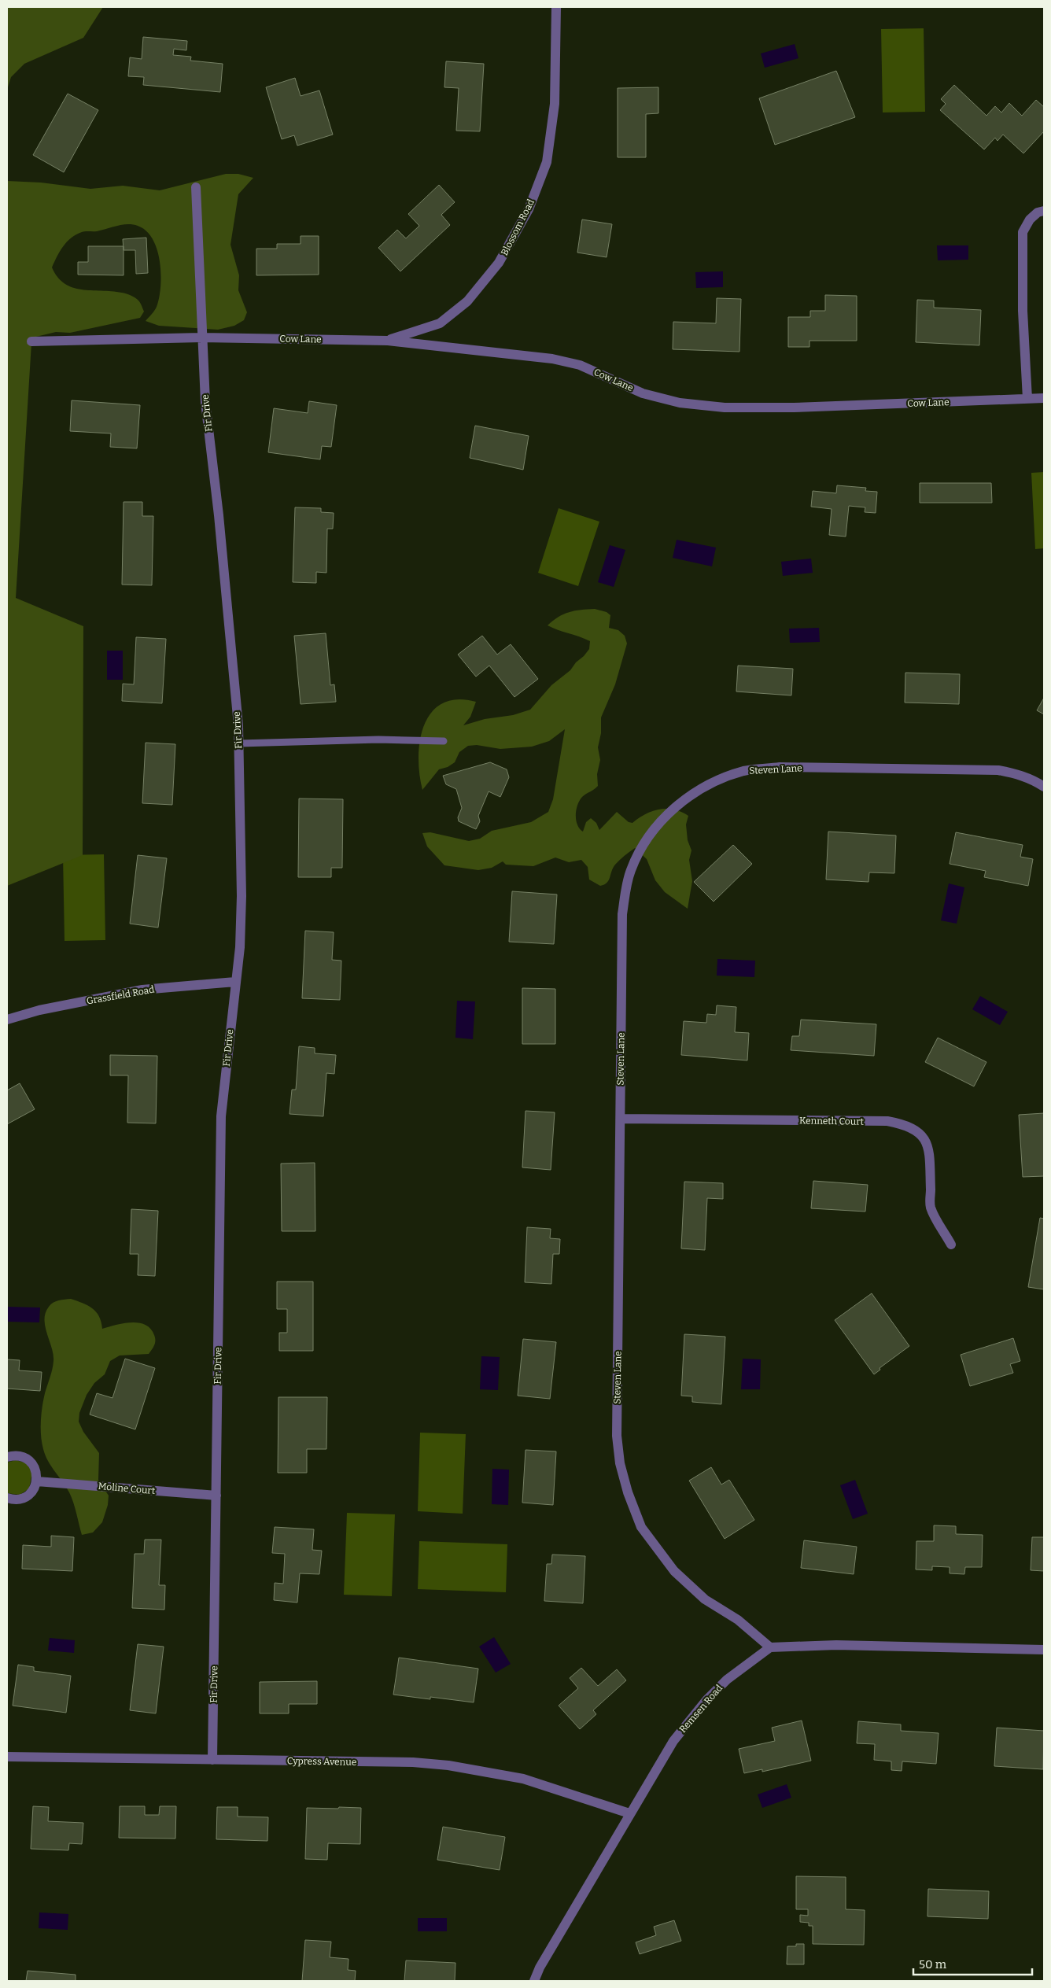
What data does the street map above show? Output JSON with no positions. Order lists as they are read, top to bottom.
{
  "streets": {
    "street": [
      "Blossom Road",
      "Cow Lane",
      "Fir Drive",
      "Steven Lane",
      "Grassfield Road",
      "Kenneth Court",
      "Moline Court",
      "Remsen Road",
      "Cypress Avenue"
    ]
  },
  "crossings": [
    ["Blossom Road", "Cow Lane"],
    ["Cow Lane", "Fir Drive"],
    ["Fir Drive", "Grassfield Road"],
    ["Fir Drive", "Moline Court"],
    ["Fir Drive", "Cypress Avenue"],
    ["Steven Lane", "Kenneth Court"],
    ["Steven Lane", "Remsen Road"],
    ["Remsen Road", "Cypress Avenue"]
  ],
  "scale_bar": "50 m"
}
